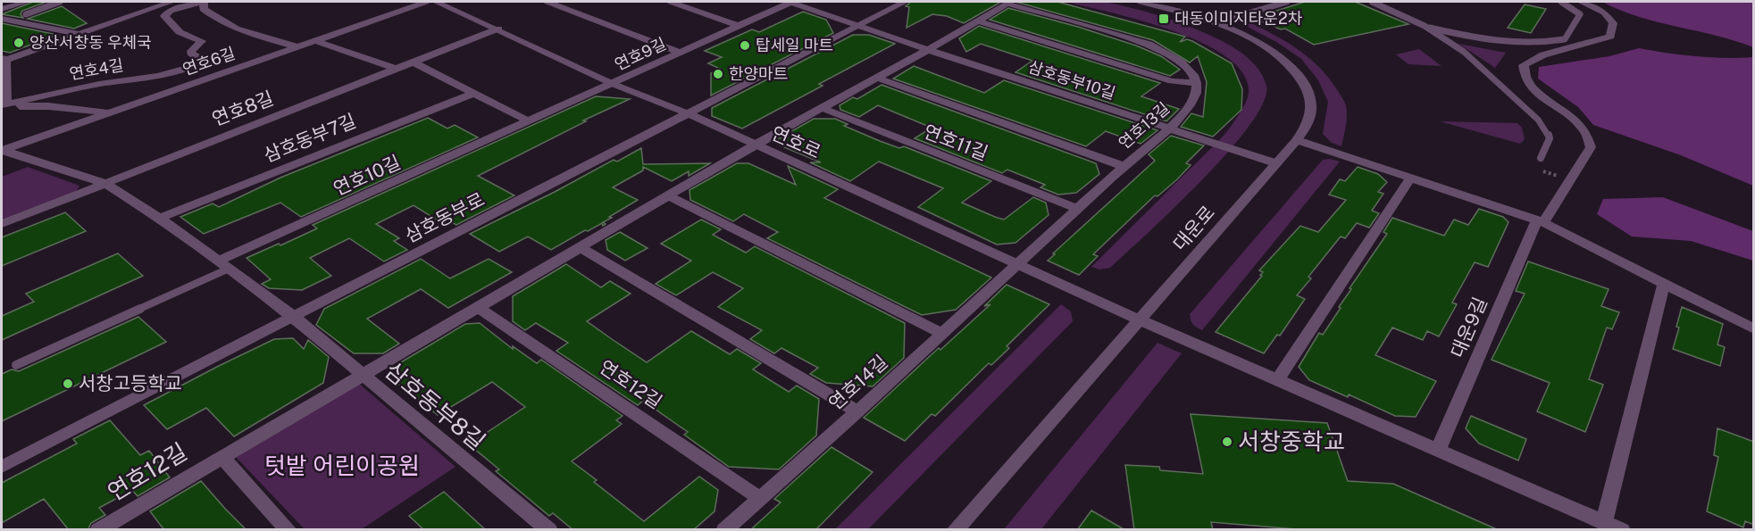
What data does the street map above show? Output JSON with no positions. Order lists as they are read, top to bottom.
{
  "streets": {
    "street": [
      "연호9길",
      "연호6길",
      "연호4길",
      "삼호동부10길",
      "연호8길",
      "연호13길",
      "삼호동부7길",
      "연호로",
      "연호11길",
      "연호10길",
      "삼호동부로",
      "대운로",
      "대운9길",
      "연호14길",
      "연호12길",
      "삼호동부8길"
    ]
  },
  "crossings": [
    ["연호9길", "삼호동부10길"],
    ["연호9길", "연호로"],
    ["연호9길", "연호10길"],
    ["연호6길", "연호4길"],
    ["삼호동부10길", "연호13길"],
    ["삼호동부10길", "삼호동부로"],
    ["삼호동부10길", "대운로"],
    ["연호8길", "연호로"],
    ["연호13길", "연호로"],
    ["연호13길", "연호11길"],
    ["연호13길", "연호14길"],
    ["연호로", "연호10길"],
    ["연호로", "삼호동부로"],
    ["연호로", "대운로"],
    ["연호로", "연호14길"],
    ["연호로", "연호12길"],
    ["삼호동부로", "삼호동부8길"],
    ["연호14길", "연호12길"],
    ["연호12길", "삼호동부8길"]
  ],
  "parks": ["텃밭 어린이공원"],
  "places": {
    "transit": ["대동이미지타운2차"],
    "other": [
      "양산서창동 우체국",
      "탑세일 마트",
      "한양마트",
      "서창고등학교",
      "서창중학교"
    ]
  }
}
